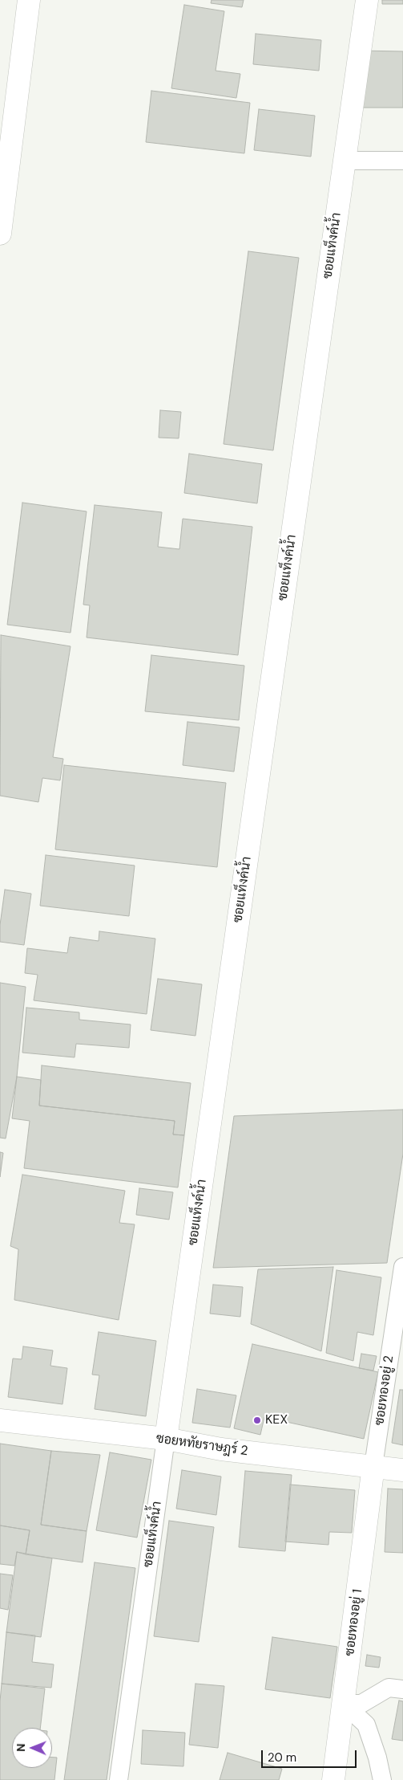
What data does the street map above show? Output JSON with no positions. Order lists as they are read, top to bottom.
{
  "streets": {
    "street": ["ซอยแท็งค์น้ำ", "ซอยหทัยราษฎร์ 2", "ซอยทองอยู่ 1"],
    "lane": ["ซอยทองอยู่ 2"]
  },
  "crossings": [
    ["ซอยแท็งค์น้ำ", "ซอยหทัยราษฎร์ 2"],
    ["ซอยทองอยู่ 2", "ซอยหทัยราษฎร์ 2"],
    ["ซอยทองอยู่ 2", "ซอยทองอยู่ 1"],
    ["ซอยหทัยราษฎร์ 2", "ซอยทองอยู่ 1"]
  ],
  "places": ["KEX"],
  "scale_bar": "20 m",
  "north": "left"
}
